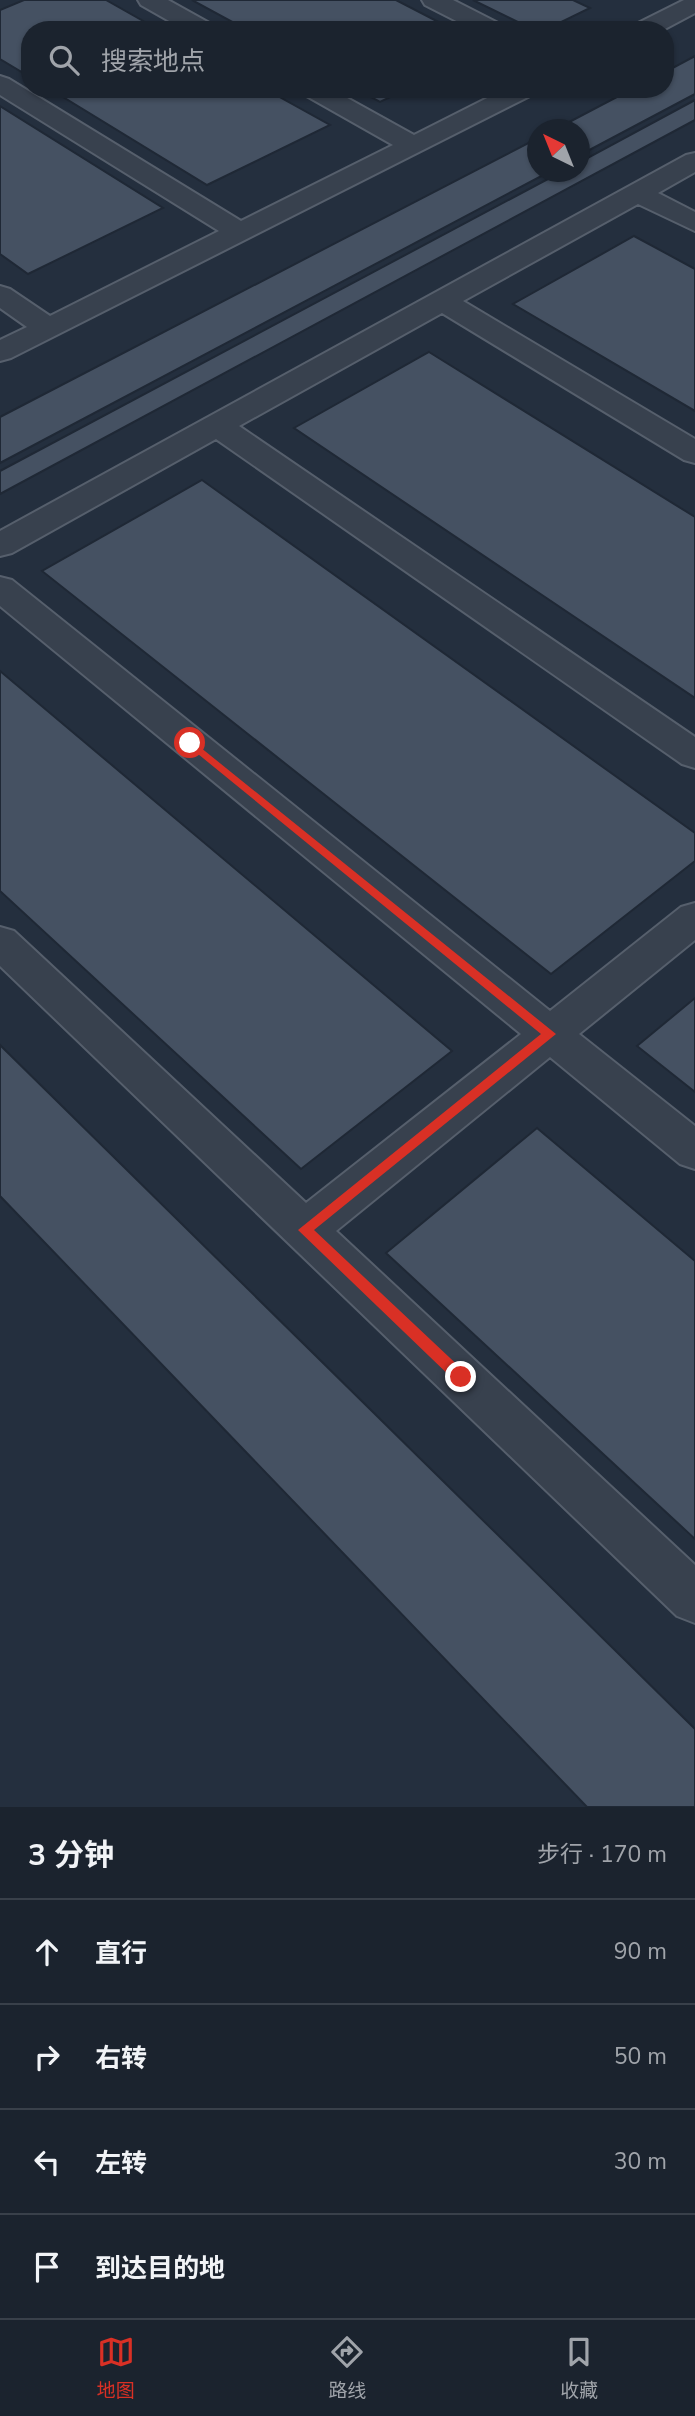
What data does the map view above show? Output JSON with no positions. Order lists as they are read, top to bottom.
{
  "north": "top left",
  "page": {
    "search": "搜索地点",
    "heading": ["3 分钟", "步行 · 170 m"],
    "list": [
      ["直行", "90 m"],
      ["右转", "50 m"],
      ["左转", "30 m"],
      "到达目的地"
    ],
    "nav": ["地图", "路线", "收藏"]
  }
}
